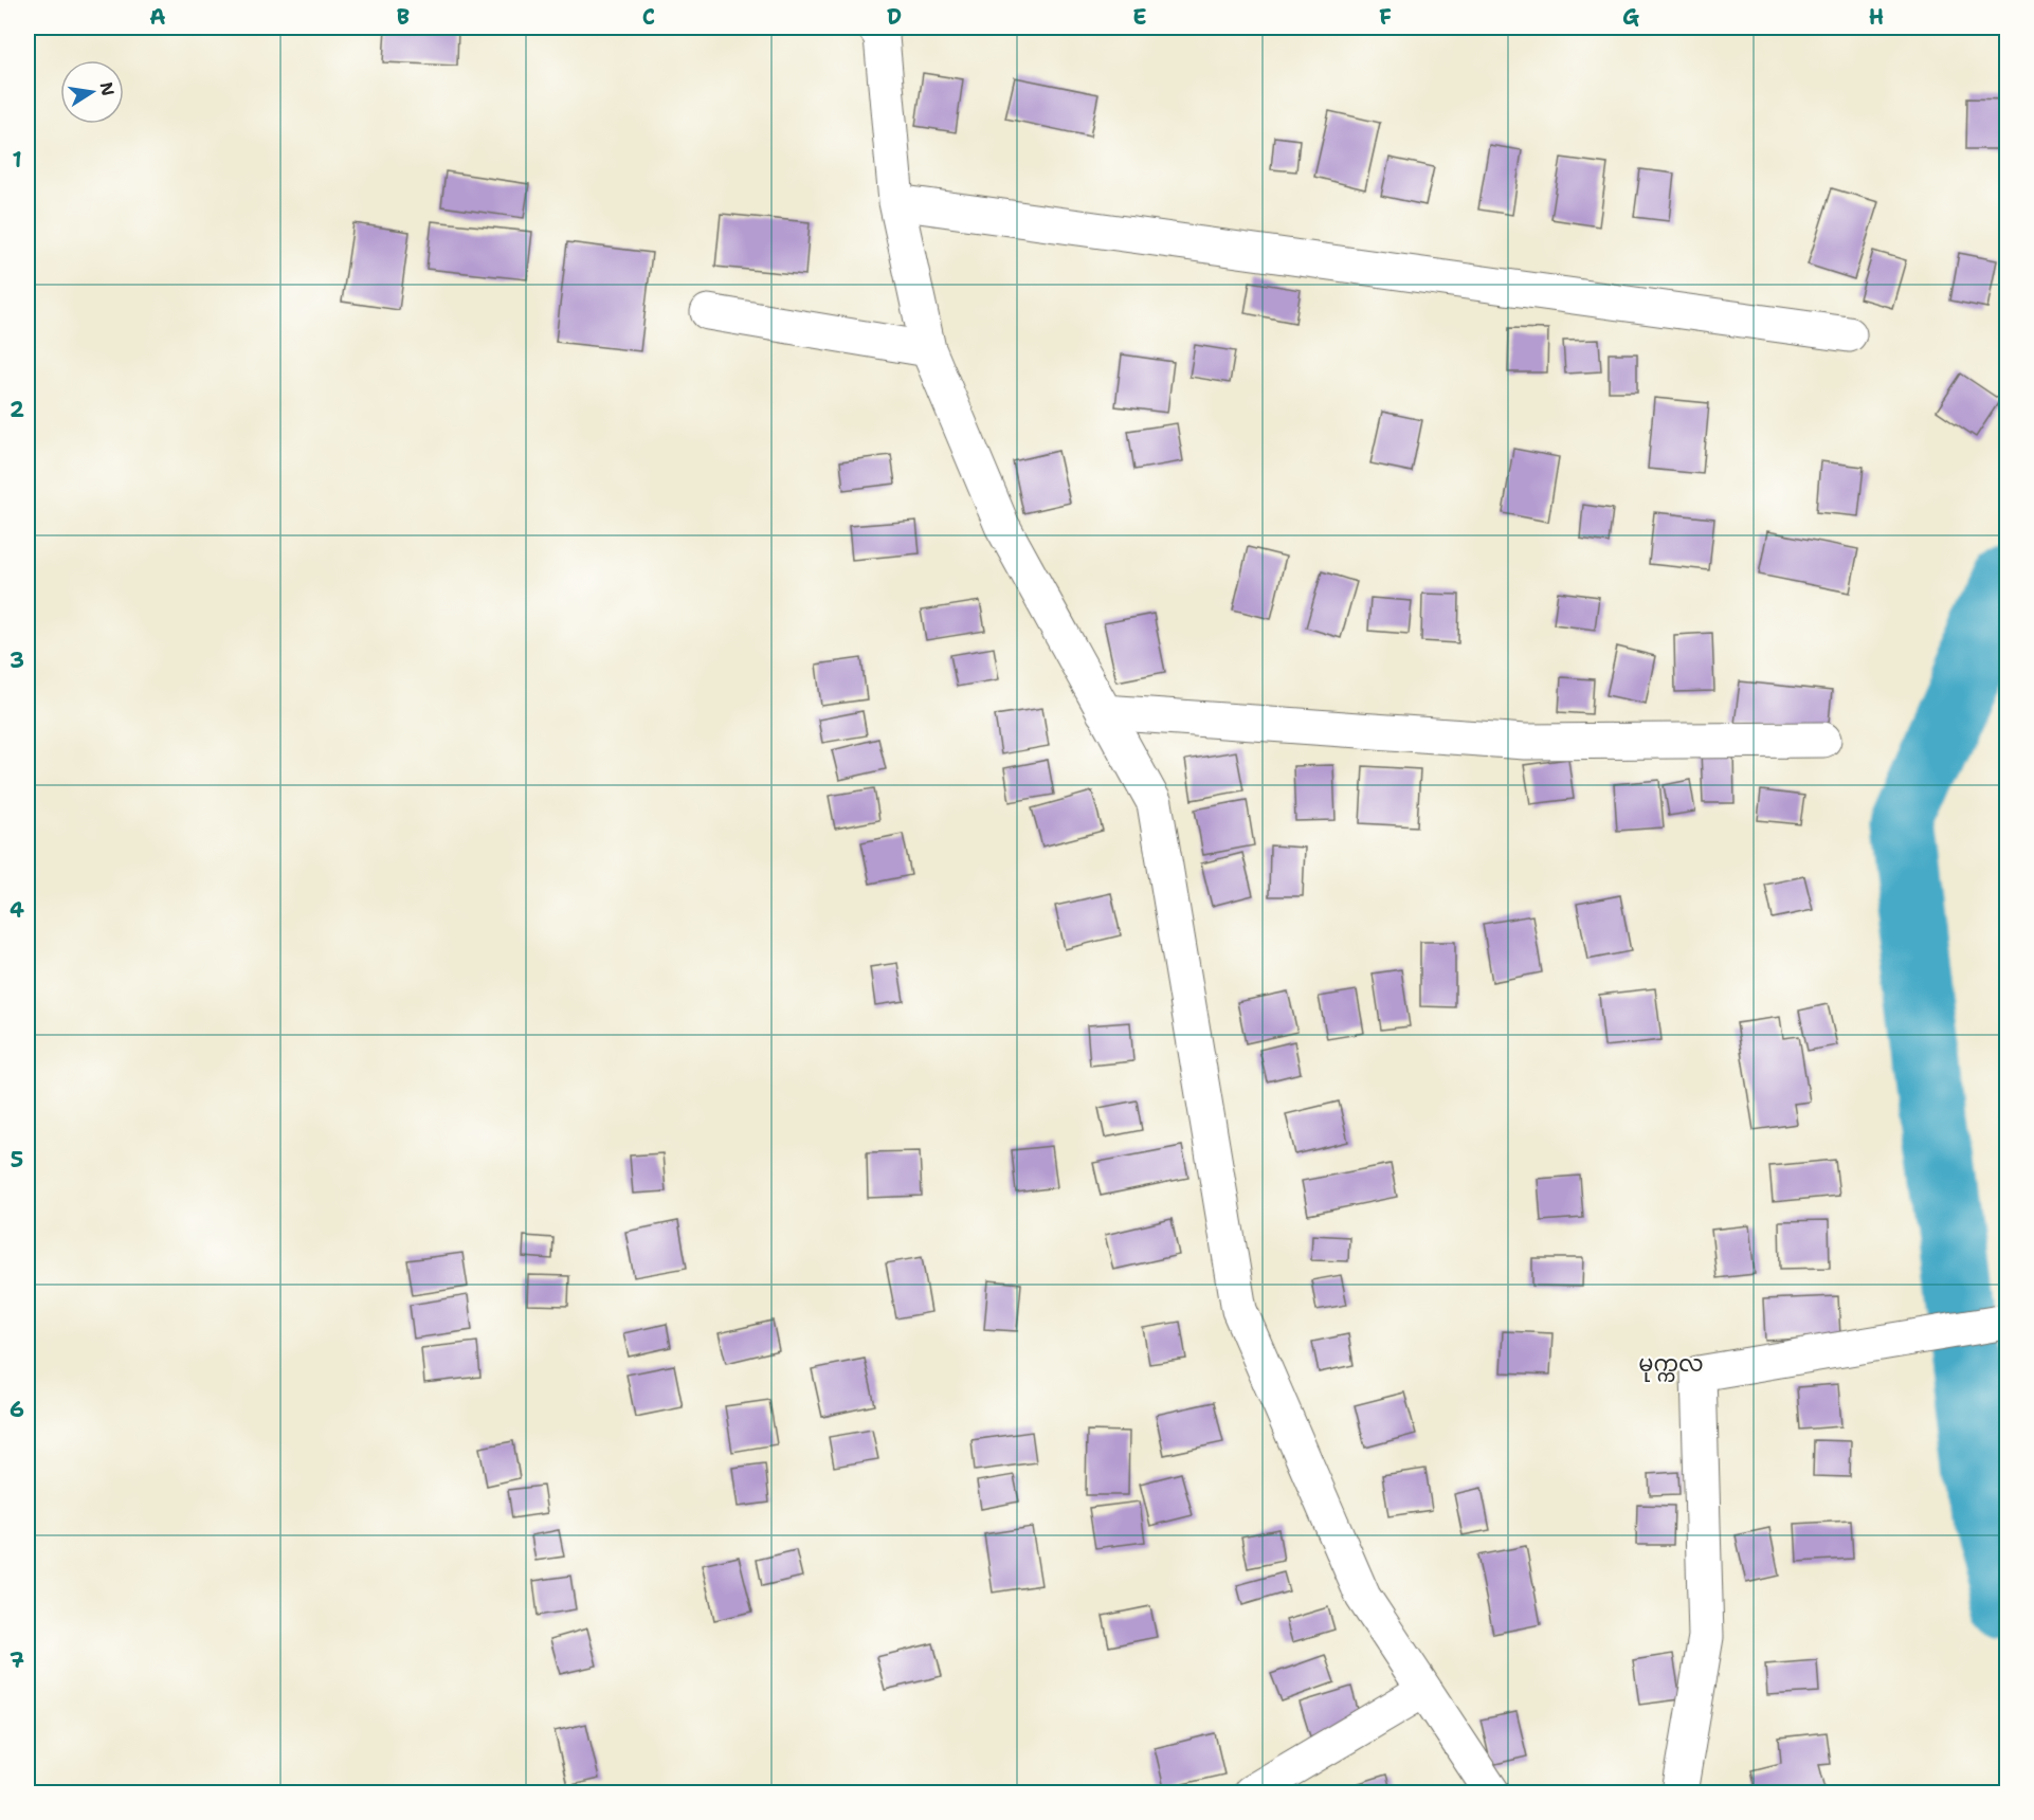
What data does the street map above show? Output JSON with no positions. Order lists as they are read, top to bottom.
{
  "districts": ["မုက္ကလ"],
  "north": "right",
  "grid": {
    "columns": [
      "A",
      "B",
      "C",
      "D",
      "E",
      "F",
      "G",
      "H"
    ],
    "rows": [
      "1",
      "2",
      "3",
      "4",
      "5",
      "6",
      "7"
    ]
  }
}
